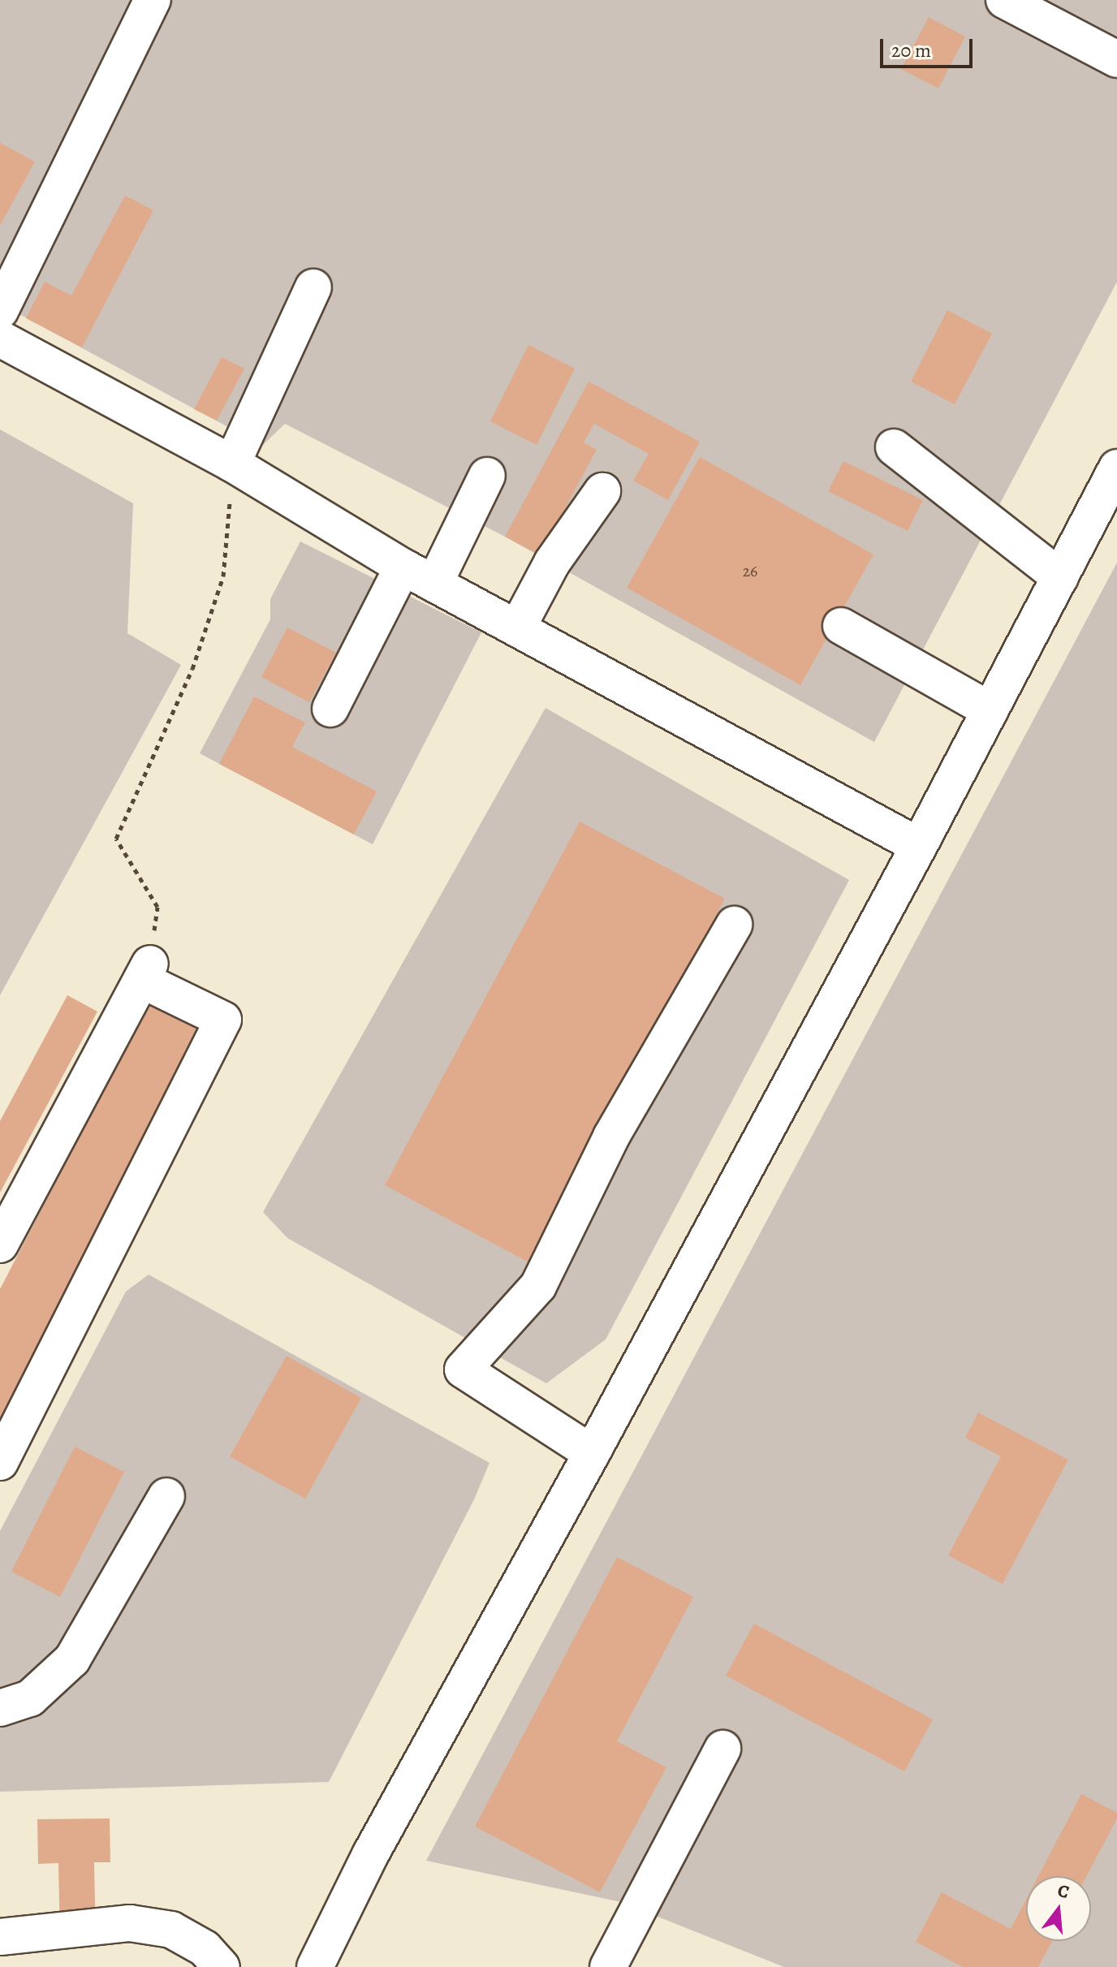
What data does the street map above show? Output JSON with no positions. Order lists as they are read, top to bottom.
{
  "house_numbers": ["26"],
  "scale_bar": "20 m",
  "north": "top"
}
